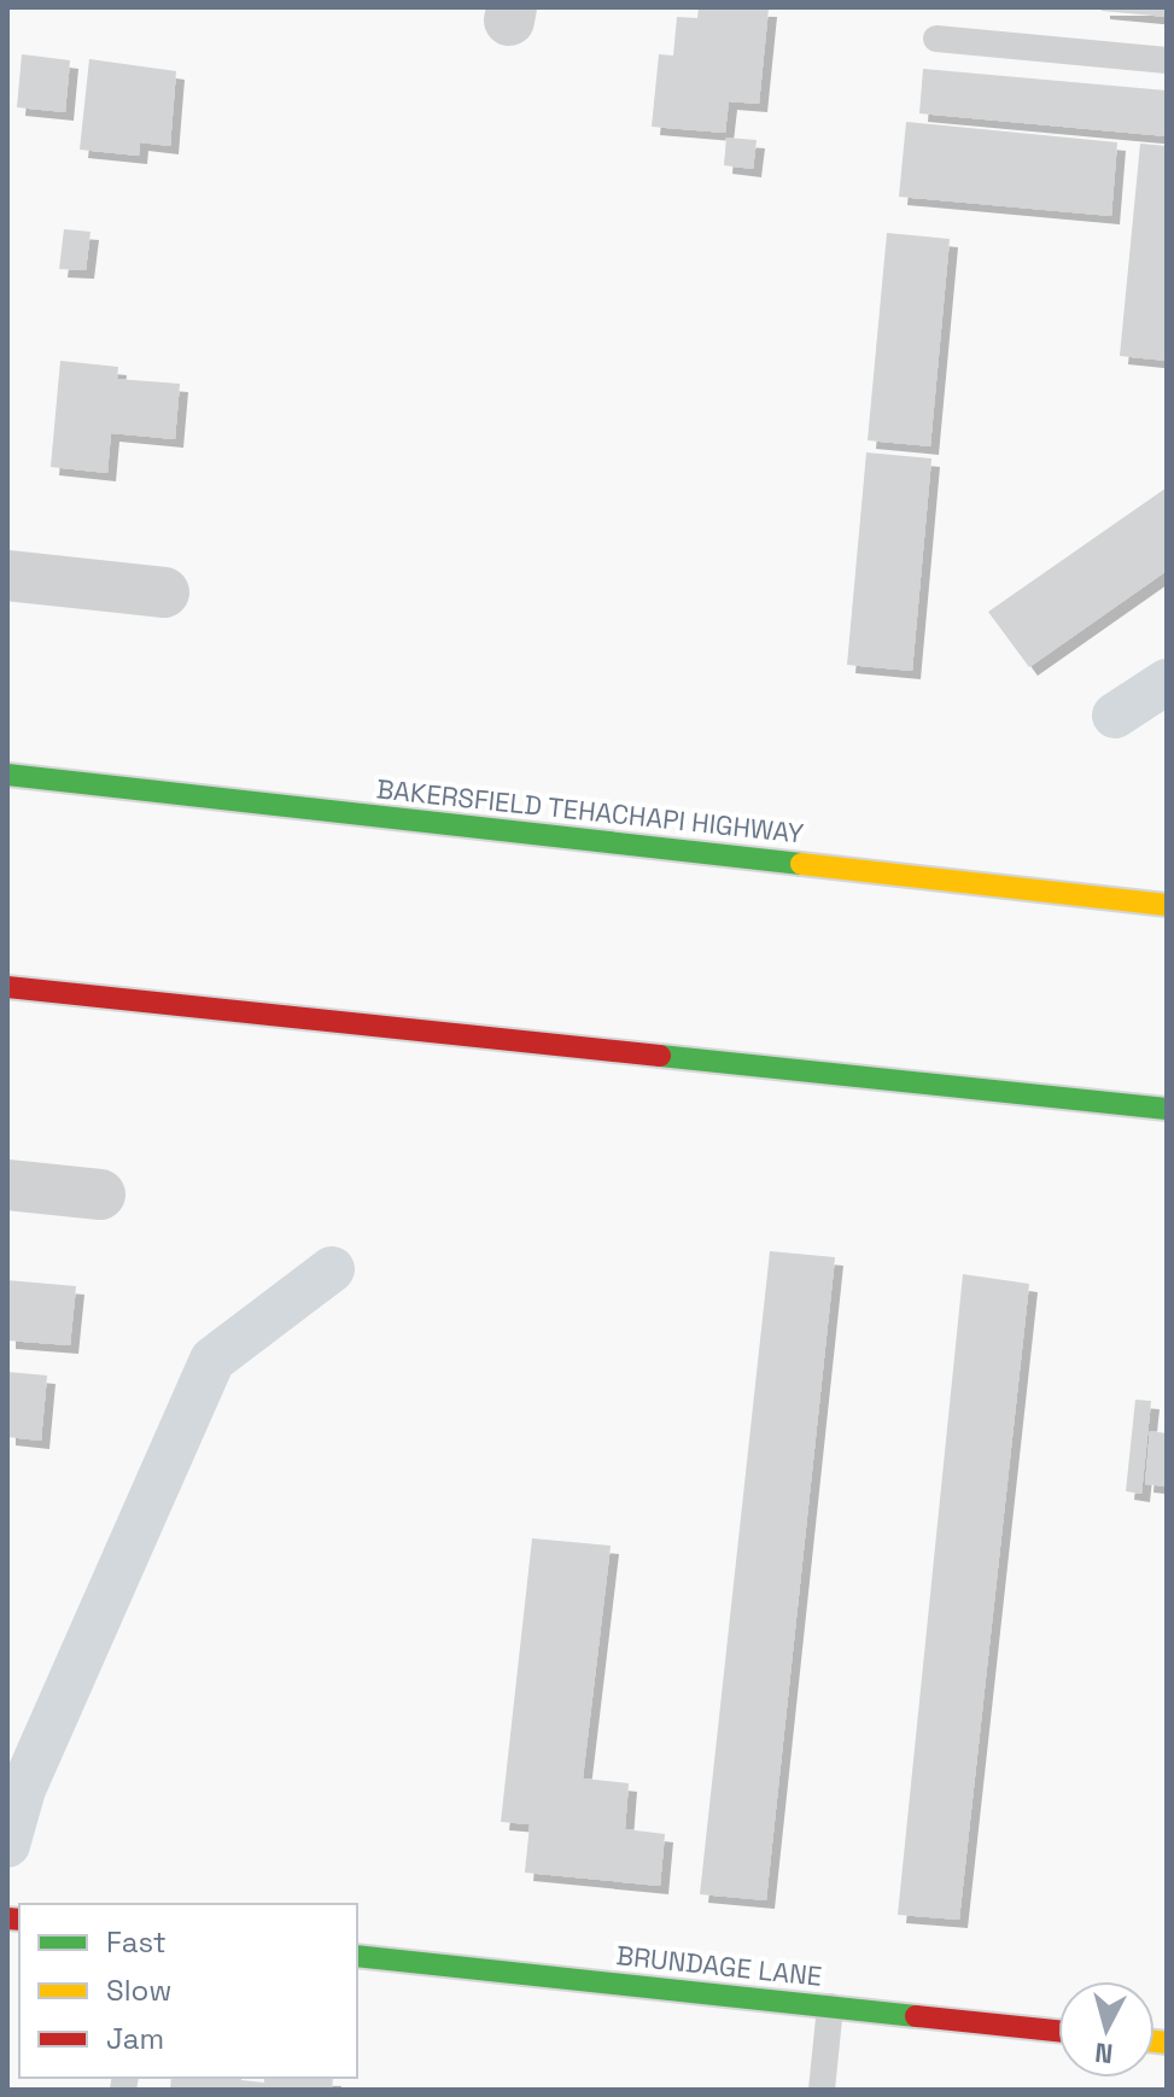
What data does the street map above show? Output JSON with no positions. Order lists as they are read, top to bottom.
{
  "streets": {
    "main road": ["BAKERSFIELD TEHACHAPI HIGHWAY", "BRUNDAGE LANE"]
  },
  "legend": ["Fast", "Slow", "Jam"],
  "north": "bottom"
}
